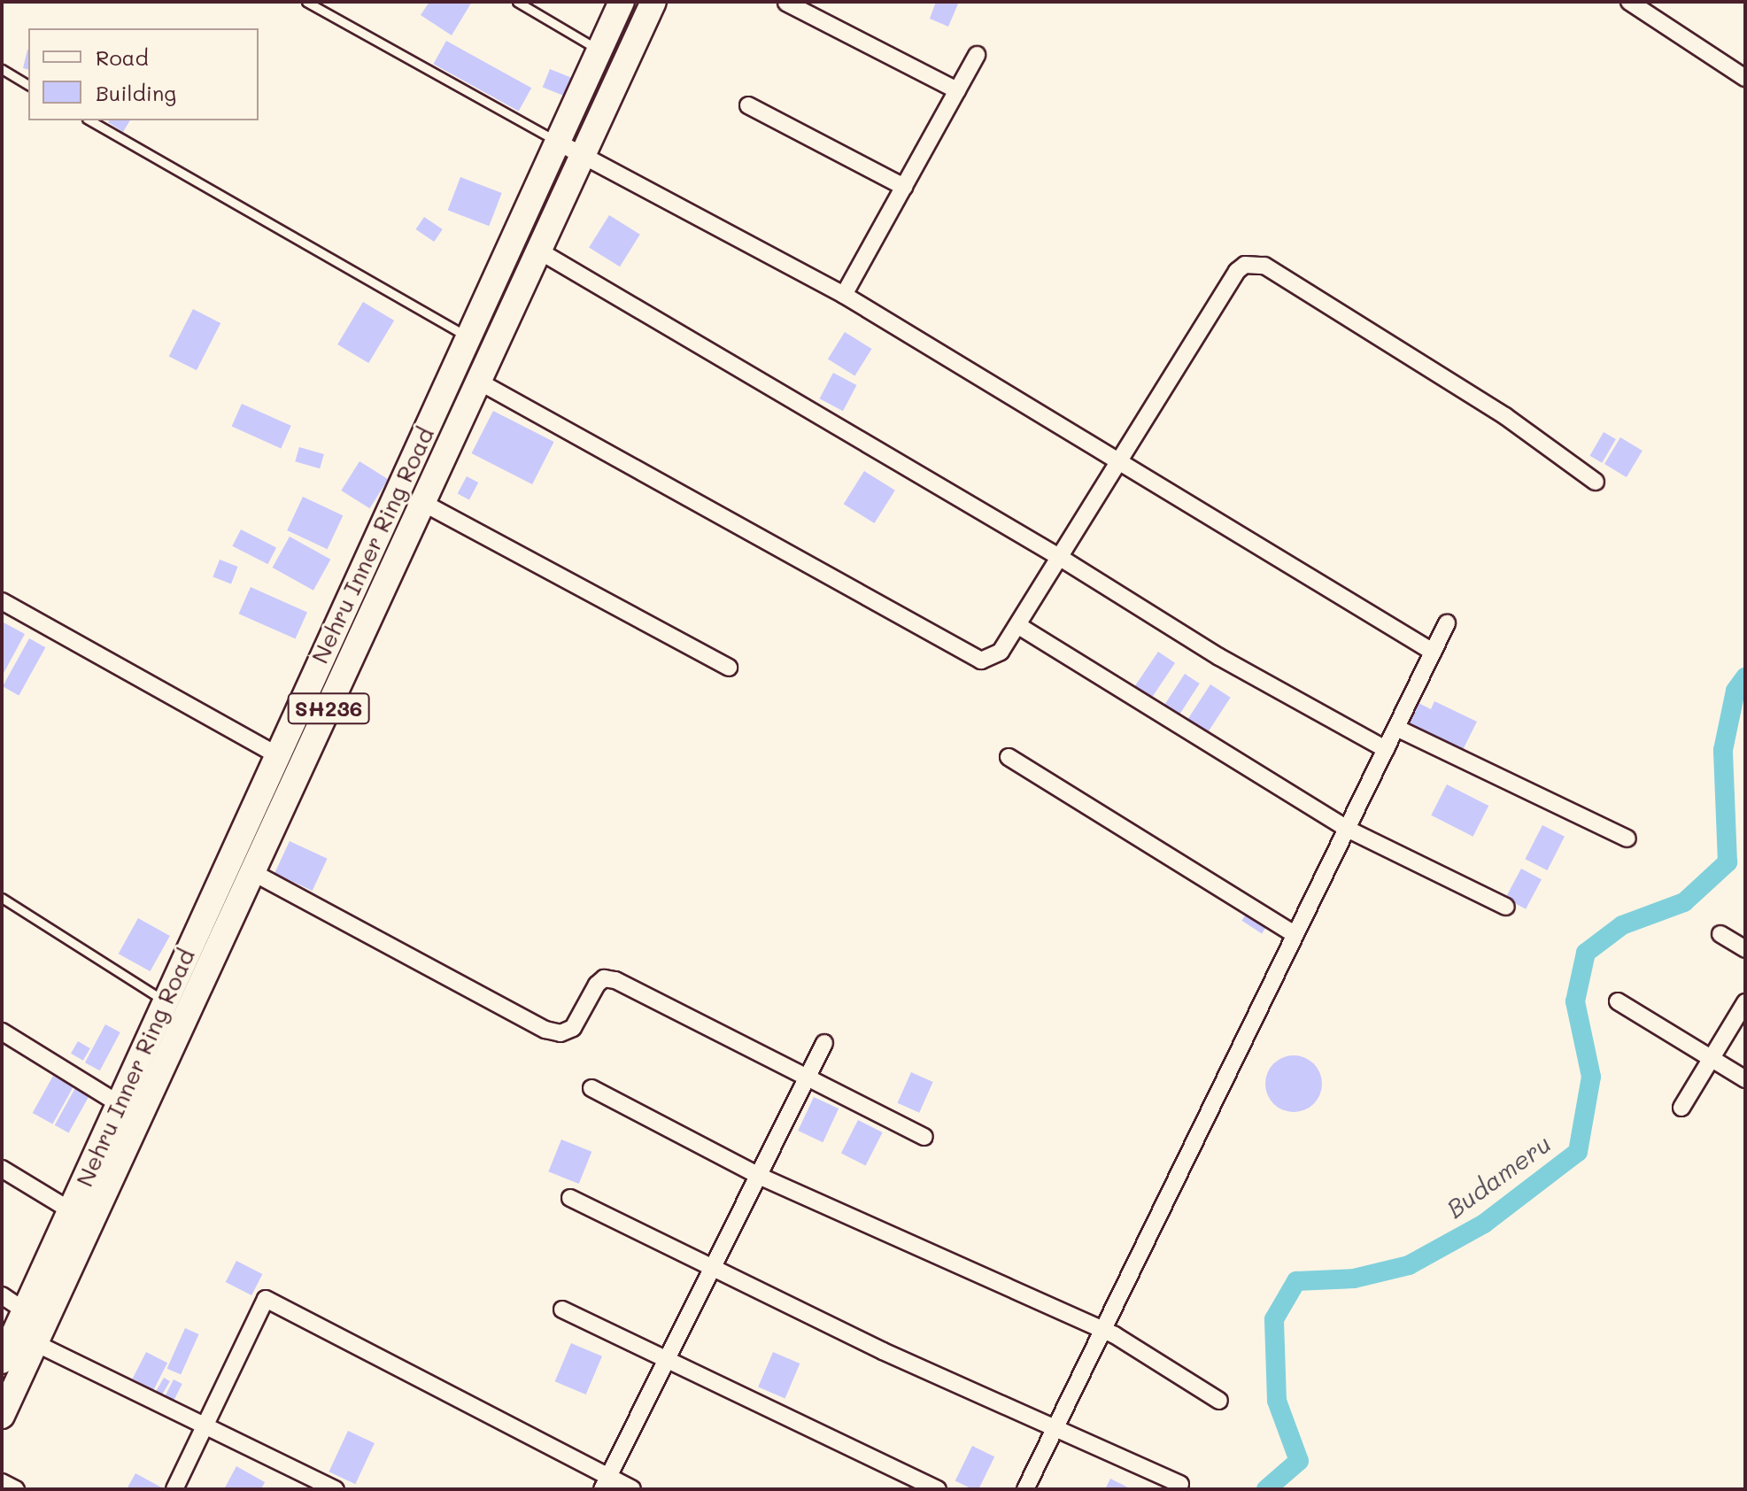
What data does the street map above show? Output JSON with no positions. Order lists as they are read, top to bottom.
{
  "streets": {
    "main road": ["Nehru Inner Ring Road", "SH236"]
  },
  "water": ["Budameru"],
  "legend": ["Road", "Building"]
}
